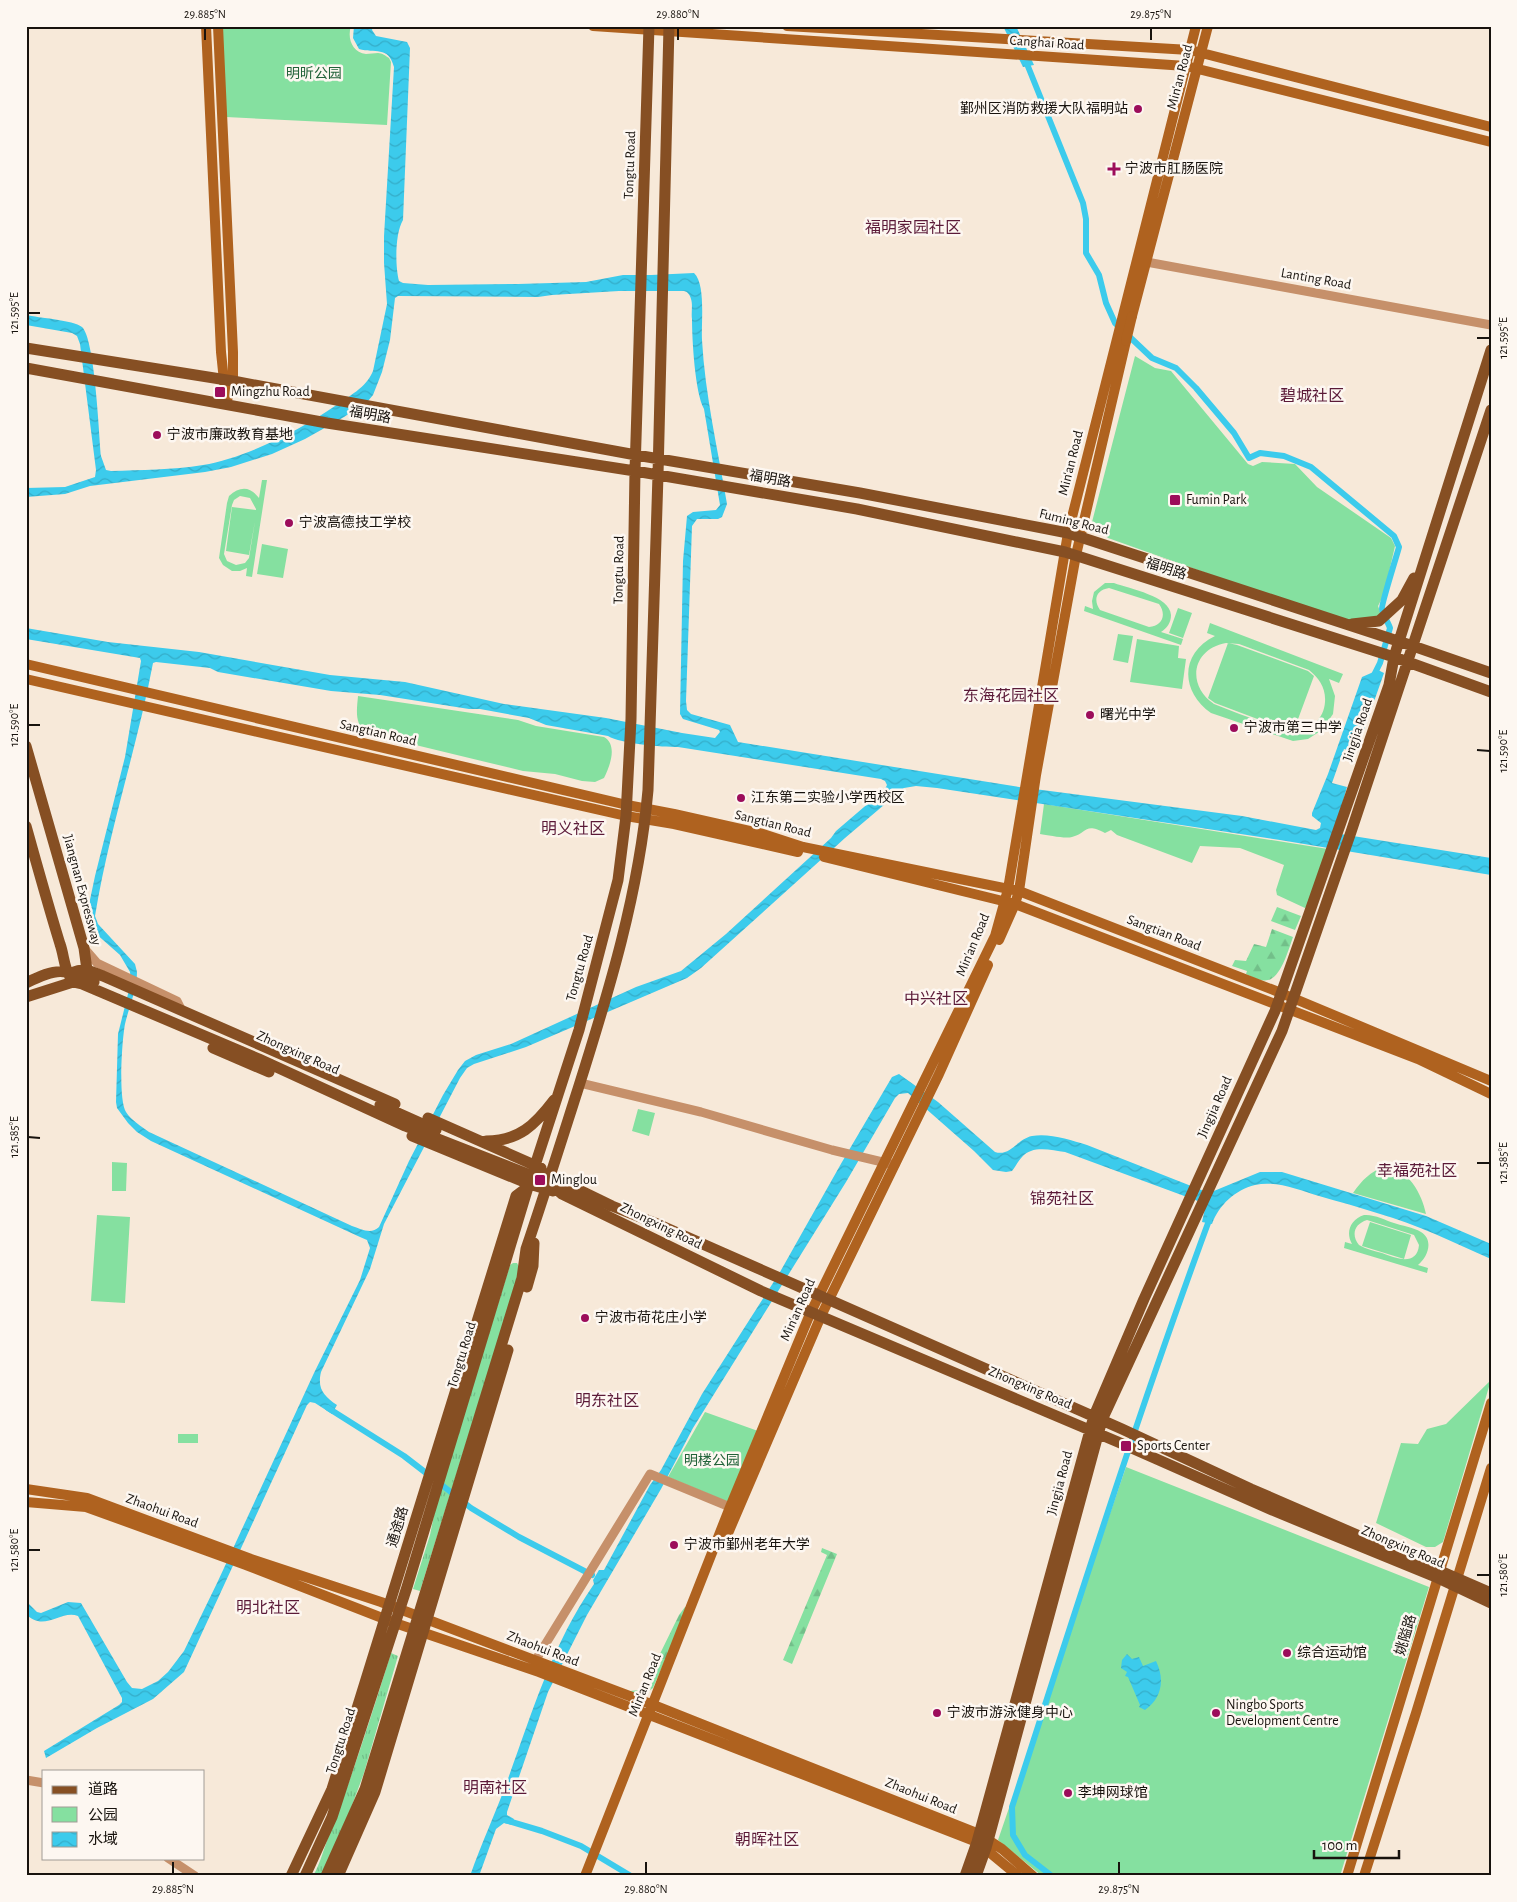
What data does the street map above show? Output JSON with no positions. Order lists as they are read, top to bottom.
{
  "streets": {
    "main road": [
      "Canghai Road",
      "Min'an Road",
      "Tongtu Road",
      "福明路",
      "Fuming Road",
      "Jingjia Road",
      "Sangtian Road",
      "Jiangnan Expressway",
      "Zhongxing Road",
      "Zhaohui Road",
      "通途路",
      "姚隘路"
    ],
    "street": ["Lanting Road"]
  },
  "crossings": [
    ["Canghai Road", "Min'an Road"],
    ["Canghai Road", "Tongtu Road"],
    ["Min'an Road", "Lanting Road"],
    ["Min'an Road", "福明路"],
    ["Min'an Road", "Fuming Road"],
    ["Min'an Road", "Sangtian Road"],
    ["Min'an Road", "Zhongxing Road"],
    ["Min'an Road", "Zhaohui Road"],
    ["Tongtu Road", "福明路"],
    ["Tongtu Road", "Fuming Road"],
    ["Tongtu Road", "Sangtian Road"],
    ["Tongtu Road", "Zhongxing Road"],
    ["Tongtu Road", "Zhaohui Road"],
    ["Tongtu Road", "通途路"],
    ["福明路", "Fuming Road"],
    ["福明路", "Jingjia Road"],
    ["Fuming Road", "Jingjia Road"],
    ["Jingjia Road", "Sangtian Road"],
    ["Jingjia Road", "Zhongxing Road"],
    ["Jingjia Road", "Zhaohui Road"],
    ["Zhongxing Road", "姚隘路"],
    ["Zhaohui Road", "通途路"]
  ],
  "districts": [
    "福明家园社区",
    "碧城社区",
    "东海花园社区",
    "明义社区",
    "中兴社区",
    "幸福苑社区",
    "锦苑社区",
    "明东社区",
    "明北社区",
    "明南社区",
    "朝晖社区"
  ],
  "parks": ["明昕公园", "明楼公园"],
  "places": {
    "other": [
      "鄞州区消防救援大队福明站",
      "宁波市廉政教育基地",
      "宁波高德技工学校",
      "曙光中学",
      "宁波市第三中学",
      "江东第二实验小学西校区",
      "宁波市荷花庄小学",
      "宁波市鄞州老年大学",
      "综合运动馆",
      "宁波市游泳健身中心",
      "Ningbo Sports Development Centre",
      "李坤网球馆"
    ],
    "health": ["宁波市肛肠医院"],
    "transit": [
      "Mingzhu Road",
      "Fumin Park",
      "Minglou",
      "Sports Center"
    ]
  },
  "legend": ["道路", "公园", "水域"],
  "scale_bar": "100 m",
  "coordinates": [
    "29.885°N",
    "29.880°N",
    "29.875°N",
    "121.595°E",
    "121.590°E",
    "121.585°E",
    "121.580°E"
  ]
}
